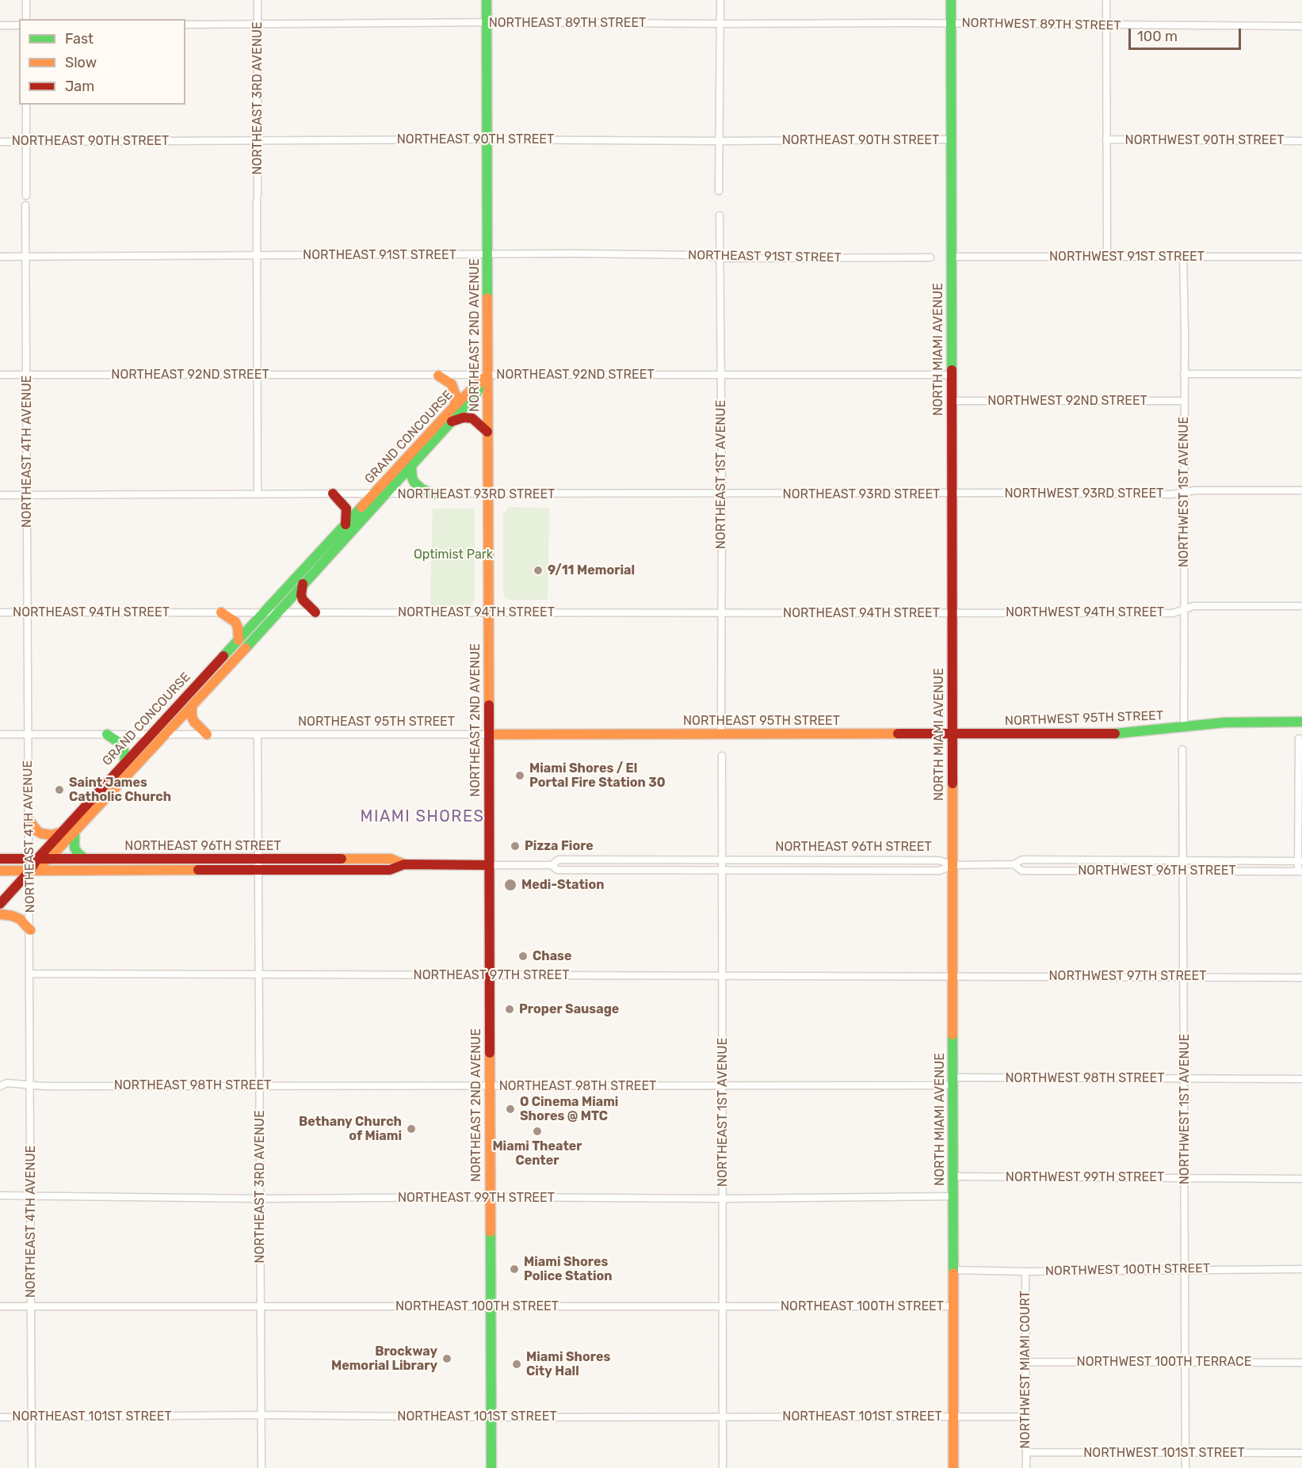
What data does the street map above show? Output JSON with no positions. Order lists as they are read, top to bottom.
{
  "streets": {
    "main road": [
      "NORTHEAST 2ND AVENUE",
      "NORTH MIAMI AVENUE",
      "GRAND CONCOURSE",
      "NORTHWEST 95TH STREET",
      "NORTHEAST 95TH STREET",
      "NORTHEAST 96TH STREET"
    ],
    "street": [
      "NORTHEAST 89TH STREET",
      "NORTHWEST 89TH STREET",
      "NORTHEAST 3RD AVENUE",
      "NORTHEAST 90TH STREET",
      "NORTHWEST 90TH STREET",
      "NORTHEAST 91ST STREET",
      "NORTHWEST 91ST STREET",
      "NORTHEAST 92ND STREET",
      "NORTHWEST 92ND STREET",
      "NORTHEAST 4TH AVENUE",
      "NORTHEAST 1ST AVENUE",
      "NORTHWEST 1ST AVENUE",
      "NORTHWEST 93RD STREET",
      "NORTHEAST 93RD STREET",
      "NORTHEAST 94TH STREET",
      "NORTHWEST 94TH STREET",
      "NORTHWEST 96TH STREET",
      "NORTHEAST 97TH STREET",
      "NORTHWEST 97TH STREET",
      "NORTHWEST 98TH STREET",
      "NORTHEAST 98TH STREET",
      "NORTHWEST 99TH STREET",
      "NORTHEAST 99TH STREET",
      "NORTHWEST 100TH STREET",
      "NORTHEAST 100TH STREET",
      "NORTHWEST 100TH TERRACE",
      "NORTHWEST MIAMI COURT",
      "NORTHEAST 101ST STREET",
      "NORTHWEST 101ST STREET"
    ]
  },
  "crossings": [
    ["NORTHEAST 89TH STREET", "NORTHWEST 89TH STREET"],
    ["NORTHEAST 89TH STREET", "NORTHEAST 3RD AVENUE"],
    ["NORTHEAST 89TH STREET", "NORTHEAST 2ND AVENUE"],
    ["NORTHEAST 89TH STREET", "NORTH MIAMI AVENUE"],
    ["NORTHWEST 89TH STREET", "NORTH MIAMI AVENUE"],
    ["NORTHEAST 3RD AVENUE", "NORTHEAST 90TH STREET"],
    ["NORTHEAST 3RD AVENUE", "NORTHEAST 91ST STREET"],
    ["NORTHEAST 3RD AVENUE", "NORTHEAST 92ND STREET"],
    ["NORTHEAST 3RD AVENUE", "NORTHEAST 93RD STREET"],
    ["NORTHEAST 3RD AVENUE", "NORTHEAST 95TH STREET"],
    ["NORTHEAST 3RD AVENUE", "NORTHEAST 96TH STREET"],
    ["NORTHEAST 3RD AVENUE", "NORTHEAST 97TH STREET"],
    ["NORTHEAST 3RD AVENUE", "NORTHEAST 98TH STREET"],
    ["NORTHEAST 3RD AVENUE", "NORTHEAST 99TH STREET"],
    ["NORTHEAST 3RD AVENUE", "NORTHEAST 100TH STREET"],
    ["NORTHEAST 3RD AVENUE", "NORTHEAST 101ST STREET"],
    ["NORTHEAST 90TH STREET", "NORTHEAST 2ND AVENUE"],
    ["NORTHEAST 90TH STREET", "NORTH MIAMI AVENUE"],
    ["NORTHEAST 91ST STREET", "NORTHEAST 2ND AVENUE"],
    ["NORTHEAST 91ST STREET", "NORTHEAST 4TH AVENUE"],
    ["NORTHEAST 91ST STREET", "NORTHEAST 1ST AVENUE"],
    ["NORTHWEST 91ST STREET", "NORTH MIAMI AVENUE"],
    ["NORTHWEST 91ST STREET", "NORTHWEST 1ST AVENUE"],
    ["NORTHEAST 2ND AVENUE", "NORTHEAST 92ND STREET"],
    ["NORTHEAST 2ND AVENUE", "GRAND CONCOURSE"],
    ["NORTHEAST 2ND AVENUE", "NORTHEAST 93RD STREET"],
    ["NORTHEAST 2ND AVENUE", "NORTHEAST 94TH STREET"],
    ["NORTHEAST 2ND AVENUE", "NORTHEAST 95TH STREET"],
    ["NORTHEAST 2ND AVENUE", "NORTHEAST 96TH STREET"],
    ["NORTHEAST 2ND AVENUE", "NORTHEAST 97TH STREET"],
    ["NORTHEAST 2ND AVENUE", "NORTHEAST 98TH STREET"],
    ["NORTHEAST 2ND AVENUE", "NORTHEAST 99TH STREET"],
    ["NORTHEAST 2ND AVENUE", "NORTHEAST 100TH STREET"],
    ["NORTHEAST 2ND AVENUE", "NORTHEAST 101ST STREET"],
    ["NORTH MIAMI AVENUE", "NORTHEAST 92ND STREET"],
    ["NORTH MIAMI AVENUE", "NORTHWEST 92ND STREET"],
    ["NORTH MIAMI AVENUE", "NORTHWEST 93RD STREET"],
    ["NORTH MIAMI AVENUE", "NORTHEAST 93RD STREET"],
    ["NORTH MIAMI AVENUE", "NORTHEAST 94TH STREET"],
    ["NORTH MIAMI AVENUE", "NORTHWEST 94TH STREET"],
    ["NORTH MIAMI AVENUE", "NORTHWEST 95TH STREET"],
    ["NORTH MIAMI AVENUE", "NORTHEAST 95TH STREET"],
    ["NORTH MIAMI AVENUE", "NORTHEAST 96TH STREET"],
    ["NORTH MIAMI AVENUE", "NORTHWEST 96TH STREET"],
    ["NORTH MIAMI AVENUE", "NORTHEAST 97TH STREET"],
    ["NORTH MIAMI AVENUE", "NORTHWEST 97TH STREET"],
    ["NORTH MIAMI AVENUE", "NORTHWEST 98TH STREET"],
    ["NORTH MIAMI AVENUE", "NORTHEAST 98TH STREET"],
    ["NORTH MIAMI AVENUE", "NORTHWEST 99TH STREET"],
    ["NORTH MIAMI AVENUE", "NORTHEAST 99TH STREET"],
    ["NORTH MIAMI AVENUE", "NORTHWEST 100TH STREET"],
    ["NORTH MIAMI AVENUE", "NORTHEAST 100TH STREET"],
    ["NORTH MIAMI AVENUE", "NORTHEAST 101ST STREET"],
    ["NORTHEAST 92ND STREET", "GRAND CONCOURSE"],
    ["NORTHEAST 92ND STREET", "NORTHEAST 4TH AVENUE"],
    ["NORTHEAST 92ND STREET", "NORTHEAST 1ST AVENUE"],
    ["NORTHWEST 92ND STREET", "NORTHWEST 1ST AVENUE"],
    ["GRAND CONCOURSE", "NORTHEAST 4TH AVENUE"],
    ["GRAND CONCOURSE", "NORTHEAST 93RD STREET"],
    ["GRAND CONCOURSE", "NORTHEAST 94TH STREET"],
    ["GRAND CONCOURSE", "NORTHEAST 95TH STREET"],
    ["GRAND CONCOURSE", "NORTHEAST 96TH STREET"],
    ["NORTHEAST 4TH AVENUE", "NORTHEAST 93RD STREET"],
    ["NORTHEAST 4TH AVENUE", "NORTHEAST 94TH STREET"],
    ["NORTHEAST 4TH AVENUE", "NORTHEAST 95TH STREET"],
    ["NORTHEAST 4TH AVENUE", "NORTHEAST 96TH STREET"],
    ["NORTHEAST 4TH AVENUE", "NORTHEAST 97TH STREET"],
    ["NORTHEAST 4TH AVENUE", "NORTHEAST 98TH STREET"],
    ["NORTHEAST 4TH AVENUE", "NORTHEAST 99TH STREET"],
    ["NORTHEAST 4TH AVENUE", "NORTHEAST 100TH STREET"],
    ["NORTHEAST 4TH AVENUE", "NORTHEAST 101ST STREET"],
    ["NORTHEAST 1ST AVENUE", "NORTHEAST 93RD STREET"],
    ["NORTHEAST 1ST AVENUE", "NORTHEAST 94TH STREET"],
    ["NORTHEAST 1ST AVENUE", "NORTHEAST 95TH STREET"],
    ["NORTHEAST 1ST AVENUE", "NORTHEAST 96TH STREET"],
    ["NORTHEAST 1ST AVENUE", "NORTHEAST 97TH STREET"],
    ["NORTHEAST 1ST AVENUE", "NORTHEAST 98TH STREET"],
    ["NORTHEAST 1ST AVENUE", "NORTHEAST 99TH STREET"],
    ["NORTHEAST 1ST AVENUE", "NORTHEAST 100TH STREET"],
    ["NORTHEAST 1ST AVENUE", "NORTHEAST 101ST STREET"],
    ["NORTHWEST 1ST AVENUE", "NORTHWEST 93RD STREET"],
    ["NORTHWEST 1ST AVENUE", "NORTHWEST 94TH STREET"],
    ["NORTHWEST 1ST AVENUE", "NORTHWEST 95TH STREET"],
    ["NORTHWEST 1ST AVENUE", "NORTHWEST 96TH STREET"],
    ["NORTHWEST 1ST AVENUE", "NORTHWEST 97TH STREET"],
    ["NORTHWEST 1ST AVENUE", "NORTHWEST 98TH STREET"],
    ["NORTHWEST 1ST AVENUE", "NORTHWEST 99TH STREET"],
    ["NORTHWEST 1ST AVENUE", "NORTHWEST 100TH STREET"],
    ["NORTHWEST 1ST AVENUE", "NORTHWEST 100TH TERRACE"],
    ["NORTHWEST 1ST AVENUE", "NORTHWEST 101ST STREET"],
    ["NORTHWEST 93RD STREET", "NORTHEAST 93RD STREET"],
    ["NORTHEAST 94TH STREET", "NORTHWEST 94TH STREET"],
    ["NORTHWEST 95TH STREET", "NORTHEAST 95TH STREET"],
    ["NORTHEAST 96TH STREET", "NORTHWEST 96TH STREET"],
    ["NORTHEAST 97TH STREET", "NORTHWEST 97TH STREET"],
    ["NORTHWEST 98TH STREET", "NORTHEAST 98TH STREET"],
    ["NORTHWEST 100TH STREET", "NORTHWEST MIAMI COURT"],
    ["NORTHWEST 100TH TERRACE", "NORTHWEST MIAMI COURT"],
    ["NORTHWEST MIAMI COURT", "NORTHWEST 101ST STREET"]
  ],
  "districts": ["MIAMI SHORES"],
  "parks": ["Optimist Park"],
  "places": [
    "9/11 Memorial",
    "Miami Shores / El Portal Fire Station 30",
    "Saint James Catholic Church",
    "Pizza Fiore",
    "Medi-Station",
    "Chase",
    "Proper Sausage",
    "O Cinema Miami Shores @ MTC",
    "Bethany Church of Miami",
    "Miami Theater Center",
    "Miami Shores Police Station",
    "Brockway Memorial Library",
    "Miami Shores City Hall"
  ],
  "legend": ["Fast", "Slow", "Jam"],
  "scale_bar": "100 m"
}
